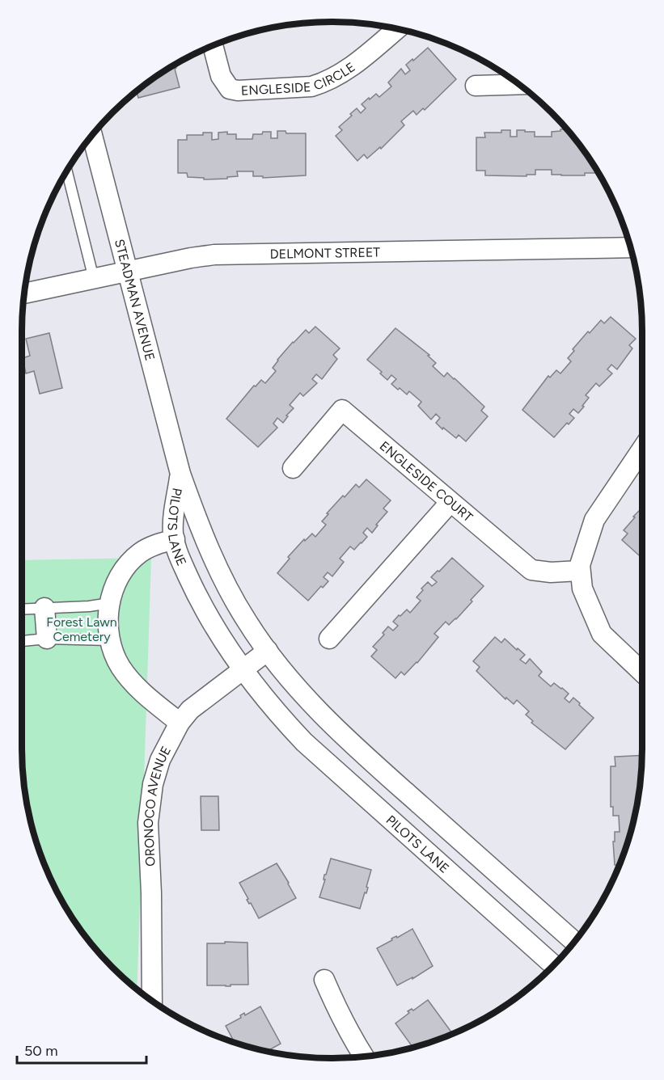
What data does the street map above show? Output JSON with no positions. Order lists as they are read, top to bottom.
{
  "streets": {
    "street": [
      "ENGLESIDE CIRCLE",
      "DELMONT STREET",
      "STEADMAN AVENUE",
      "ENGLESIDE COURT",
      "PILOTS LANE",
      "ORONOCO AVENUE"
    ]
  },
  "crossings": [
    ["DELMONT STREET", "STEADMAN AVENUE"],
    ["STEADMAN AVENUE", "PILOTS LANE"],
    ["PILOTS LANE", "ORONOCO AVENUE"]
  ],
  "parks": ["Forest Lawn Cemetery"],
  "scale_bar": "50 m"
}
